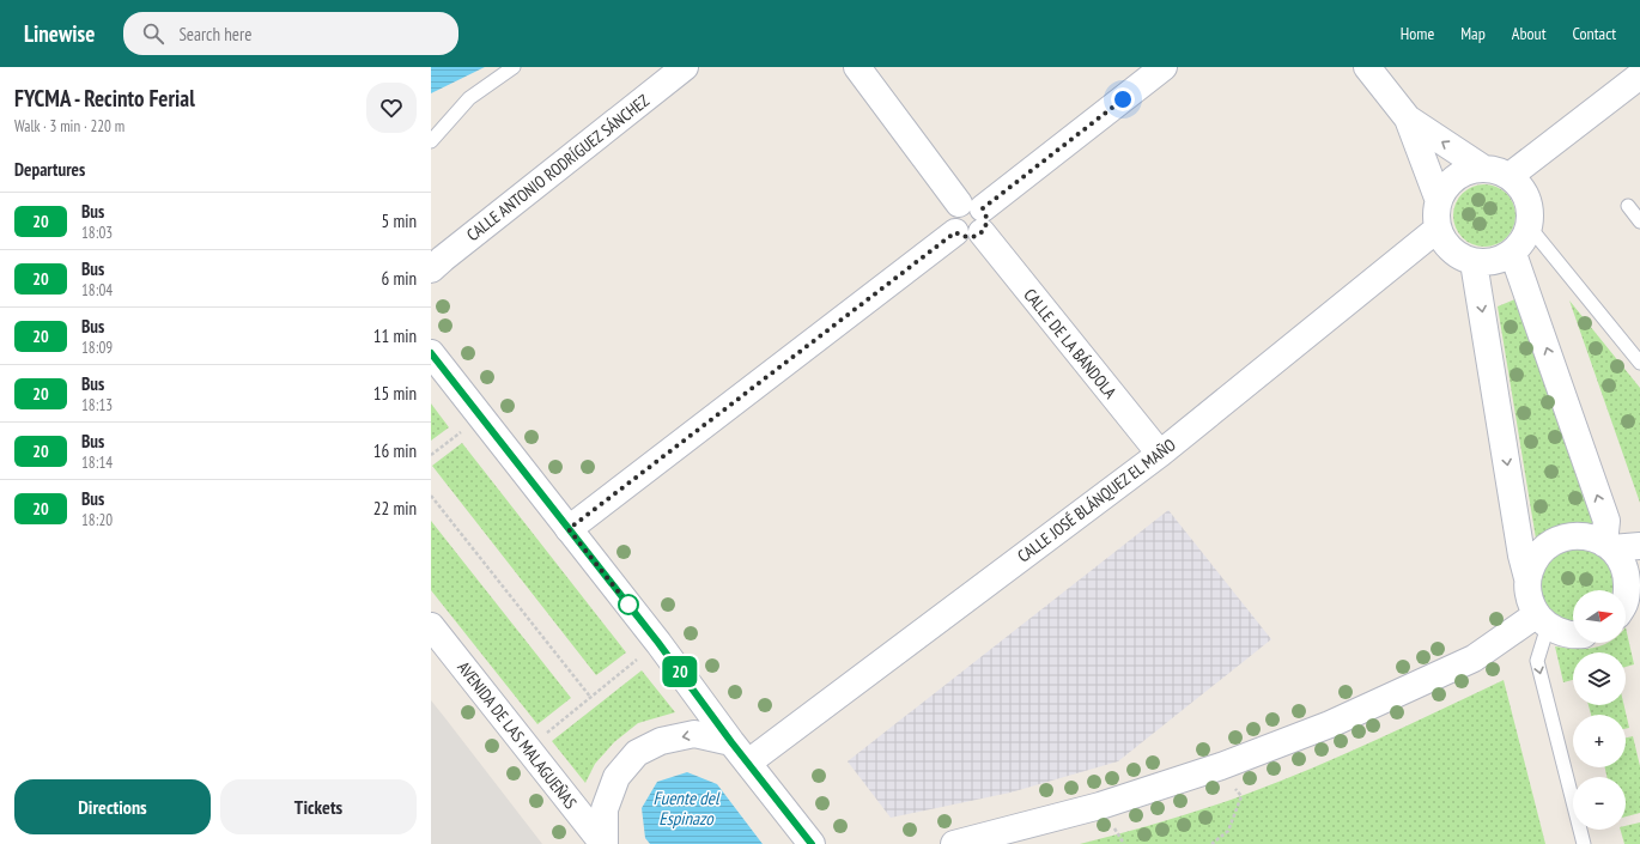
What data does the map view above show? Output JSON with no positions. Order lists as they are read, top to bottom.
{
  "streets": {
    "street": [
      "CALLE ANTONIO RODRÍGUEZ SÁNCHEZ",
      "CALLE DE LA BÁNDOLA",
      "CALLE JOSÉ BLÁNQUEZ EL MAÑO",
      "AVENIDA DE LAS MALAGUEÑAS"
    ]
  },
  "crossings": [
    ["CALLE DE LA BÁNDOLA", "CALLE JOSÉ BLÁNQUEZ EL MAÑO"]
  ],
  "water": ["Fuente del Espinazo"],
  "lines": ["bus line 20"],
  "north": "right",
  "page": {
    "header": "Linewise",
    "search": "Search here",
    "nav": [
      "Home",
      "Map",
      "About",
      "Contact"
    ],
    "heading": [
      ["FYCMA - Recinto Ferial", "Walk · 3 min · 220 m"],
      "Departures"
    ],
    "on_map": "20",
    "list": [
      {
        "mark": "20",
        "name": "Bus",
        "note": "18:03",
        "value": "5 min"
      },
      {
        "mark": "20",
        "name": "Bus",
        "note": "18:04",
        "value": "6 min"
      },
      {
        "mark": "20",
        "name": "Bus",
        "note": "18:09",
        "value": "11 min"
      },
      {
        "mark": "20",
        "name": "Bus",
        "note": "18:13",
        "value": "15 min"
      },
      {
        "mark": "20",
        "name": "Bus",
        "note": "18:14",
        "value": "16 min"
      },
      {
        "mark": "20",
        "name": "Bus",
        "note": "18:20",
        "value": "22 min"
      }
    ],
    "map_buttons": ["+", "−"],
    "buttons": ["Directions", "Tickets"]
  }
}
